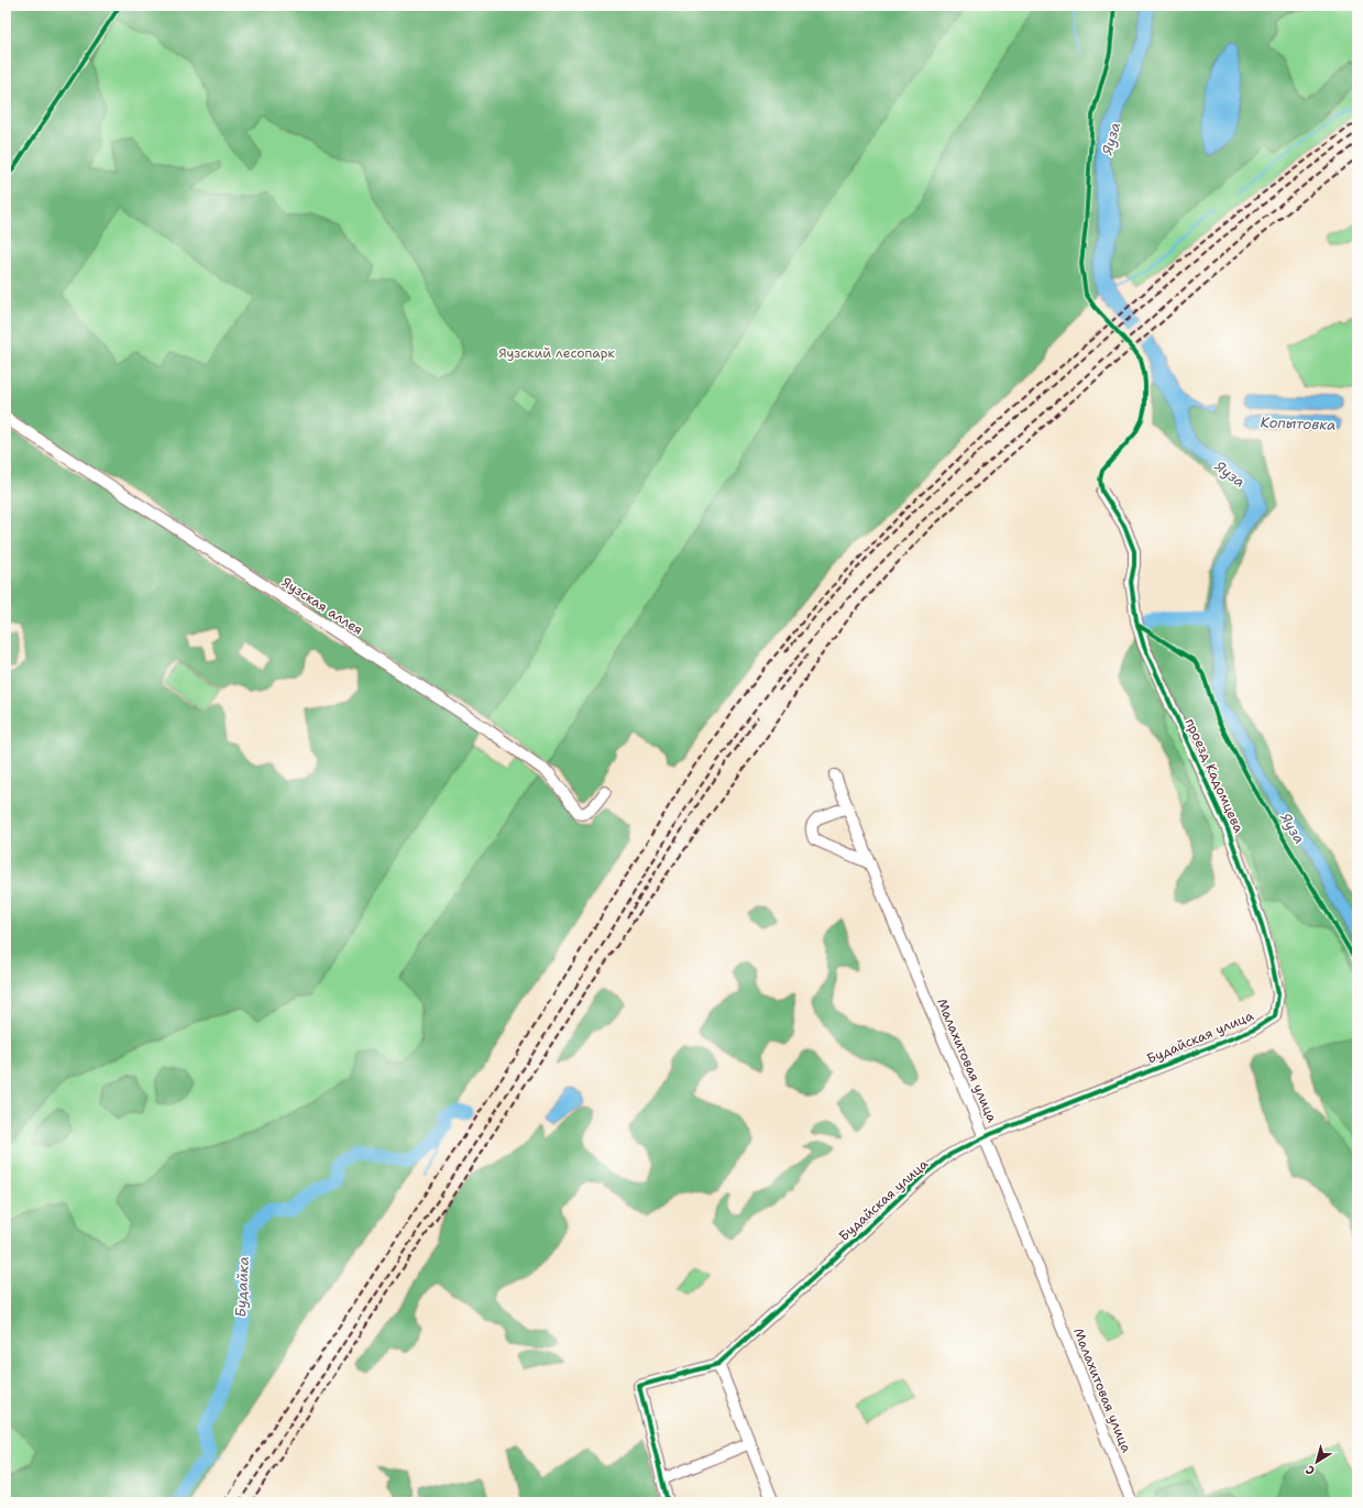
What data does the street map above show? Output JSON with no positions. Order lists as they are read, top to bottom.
{
  "streets": {
    "street": [
      "Яузская аллея",
      "проезд Кадомцева",
      "Будайская улица",
      "Малахитовая улица"
    ]
  },
  "crossings": [
    ["проезд Кадомцева", "Будайская улица"],
    ["Будайская улица", "Малахитовая улица"]
  ],
  "water": ["Яуза", "Копытовка", "Будайка"],
  "parks": ["Яузский лесопарк"],
  "north": "bottom left"
}
